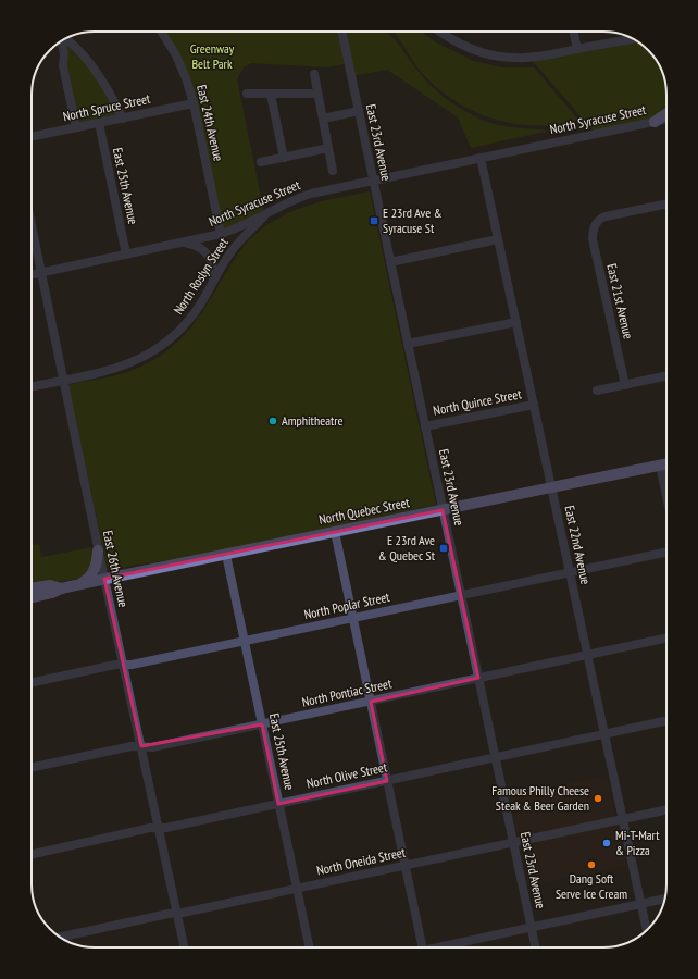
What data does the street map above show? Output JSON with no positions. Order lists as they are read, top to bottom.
{
  "streets": {
    "main road": ["North Quebec Street"],
    "street": [
      "North Spruce Street",
      "North Syracuse Street",
      "East 24th Avenue",
      "East 23rd Avenue",
      "East 25th Avenue",
      "North Roslyn Street",
      "East 21st Avenue",
      "North Quince Street",
      "East 22nd Avenue",
      "East 26th Avenue",
      "North Poplar Street",
      "North Pontiac Street",
      "North Olive Street",
      "North Oneida Street"
    ]
  },
  "crossings": [
    ["North Spruce Street", "East 24th Avenue"],
    ["North Spruce Street", "East 25th Avenue"],
    ["North Syracuse Street", "East 24th Avenue"],
    ["North Syracuse Street", "East 23rd Avenue"],
    ["North Syracuse Street", "East 25th Avenue"],
    ["North Syracuse Street", "North Roslyn Street"],
    ["North Syracuse Street", "East 22nd Avenue"],
    ["North Syracuse Street", "East 26th Avenue"],
    ["East 23rd Avenue", "North Quince Street"],
    ["East 23rd Avenue", "North Quebec Street"],
    ["East 23rd Avenue", "North Poplar Street"],
    ["East 23rd Avenue", "North Pontiac Street"],
    ["East 23rd Avenue", "North Olive Street"],
    ["East 23rd Avenue", "North Oneida Street"],
    ["East 25th Avenue", "North Quebec Street"],
    ["East 25th Avenue", "North Poplar Street"],
    ["East 25th Avenue", "North Pontiac Street"],
    ["East 25th Avenue", "North Olive Street"],
    ["East 25th Avenue", "North Oneida Street"],
    ["North Roslyn Street", "East 26th Avenue"],
    ["North Quince Street", "East 22nd Avenue"],
    ["North Quebec Street", "East 22nd Avenue"],
    ["North Quebec Street", "East 26th Avenue"],
    ["East 22nd Avenue", "North Poplar Street"],
    ["East 22nd Avenue", "North Pontiac Street"],
    ["East 22nd Avenue", "North Olive Street"],
    ["East 22nd Avenue", "North Oneida Street"],
    ["East 26th Avenue", "North Poplar Street"],
    ["East 26th Avenue", "North Pontiac Street"],
    ["East 26th Avenue", "North Olive Street"],
    ["East 26th Avenue", "North Oneida Street"]
  ],
  "parks": ["Greenway Belt Park"],
  "places": {
    "transit": ["E 23rd Ave & Syracuse St", "E 23rd Ave & Quebec St"],
    "other": [
      "Amphitheatre",
      "Famous Philly Cheese Steak & Beer Garden",
      "Mi-T-Mart & Pizza",
      "Dang Soft Serve Ice Cream"
    ]
  }
}
